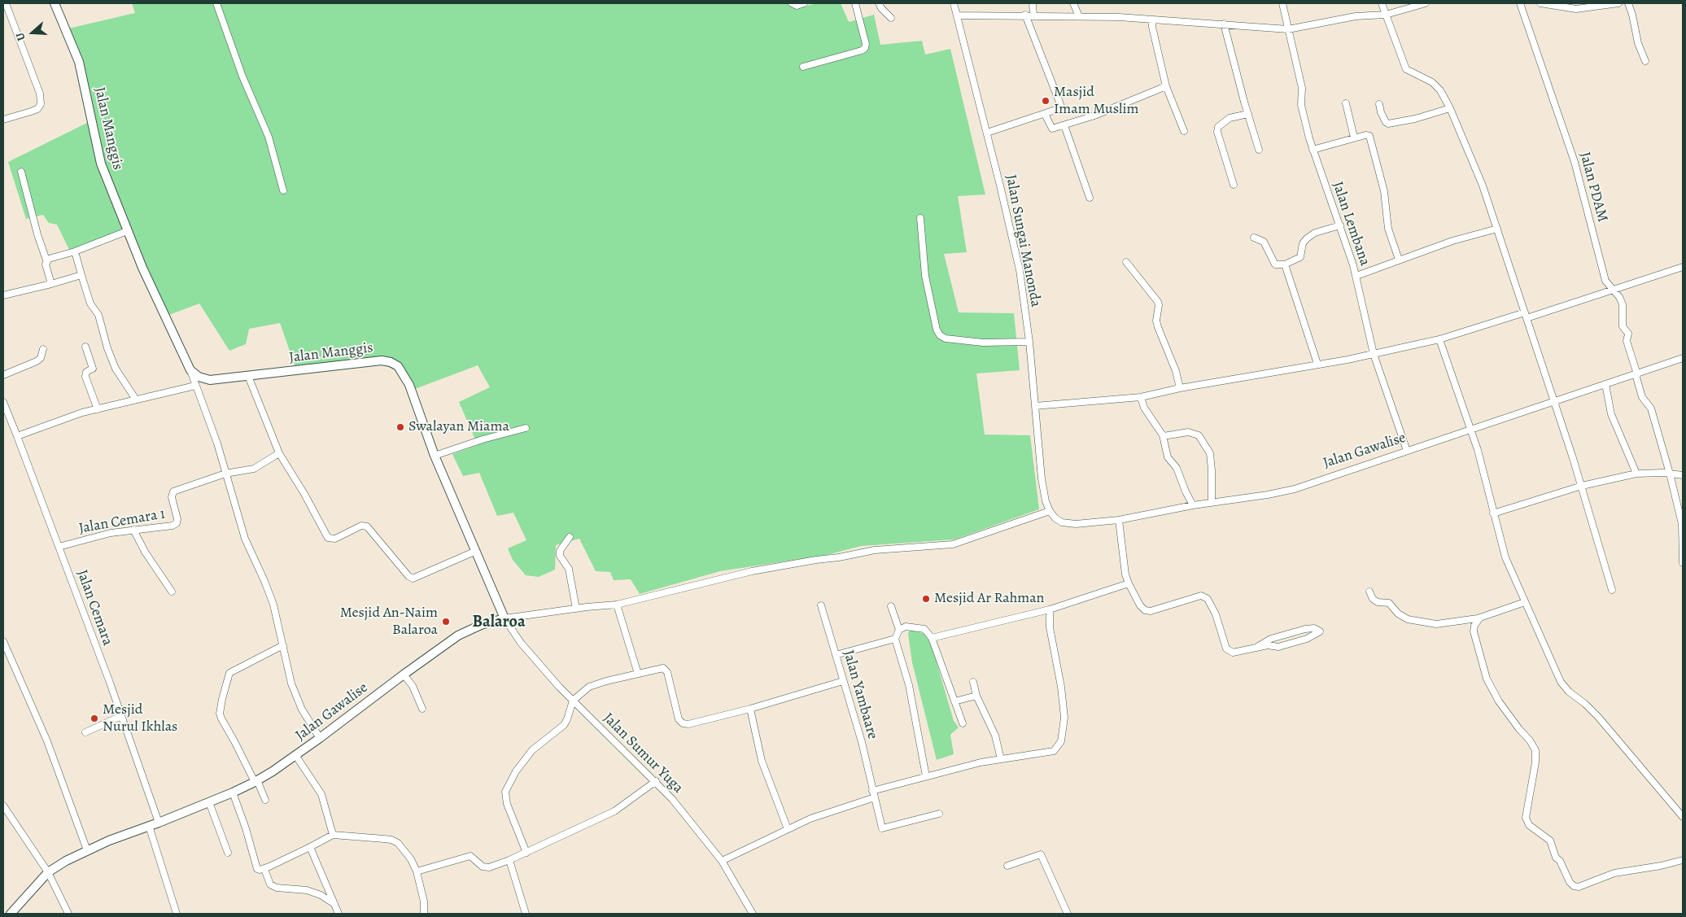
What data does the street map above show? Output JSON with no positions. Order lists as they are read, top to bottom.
{
  "streets": {
    "street": [
      "Jalan Manggis",
      "Jalan PDAM",
      "Jalan Lembana",
      "Jalan Sungai Manonda",
      "Jalan Gawalise",
      "Jalan Cemara 1",
      "Jalan Cemara",
      "Jalan Yambaare",
      "Jalan Sumur Yuga"
    ]
  },
  "crossings": [
    ["Jalan Manggis", "Jalan Gawalise"],
    ["Jalan Manggis", "Jalan Cemara 1"],
    ["Jalan Manggis", "Jalan Sumur Yuga"],
    ["Jalan PDAM", "Jalan Gawalise"],
    ["Jalan Lembana", "Jalan Gawalise"],
    ["Jalan Sungai Manonda", "Jalan Gawalise"],
    ["Jalan Gawalise", "Jalan Cemara"],
    ["Jalan Gawalise", "Jalan Sumur Yuga"],
    ["Jalan Cemara 1", "Jalan Cemara"]
  ],
  "districts": ["Balaroa"],
  "places": [
    "Masjid Imam Muslim",
    "Swalayan Miama",
    "Mesjid Ar Rahman",
    "Mesjid An-Naim Balaroa",
    "Mesjid Nurul Ikhlas"
  ],
  "north": "left"
}
